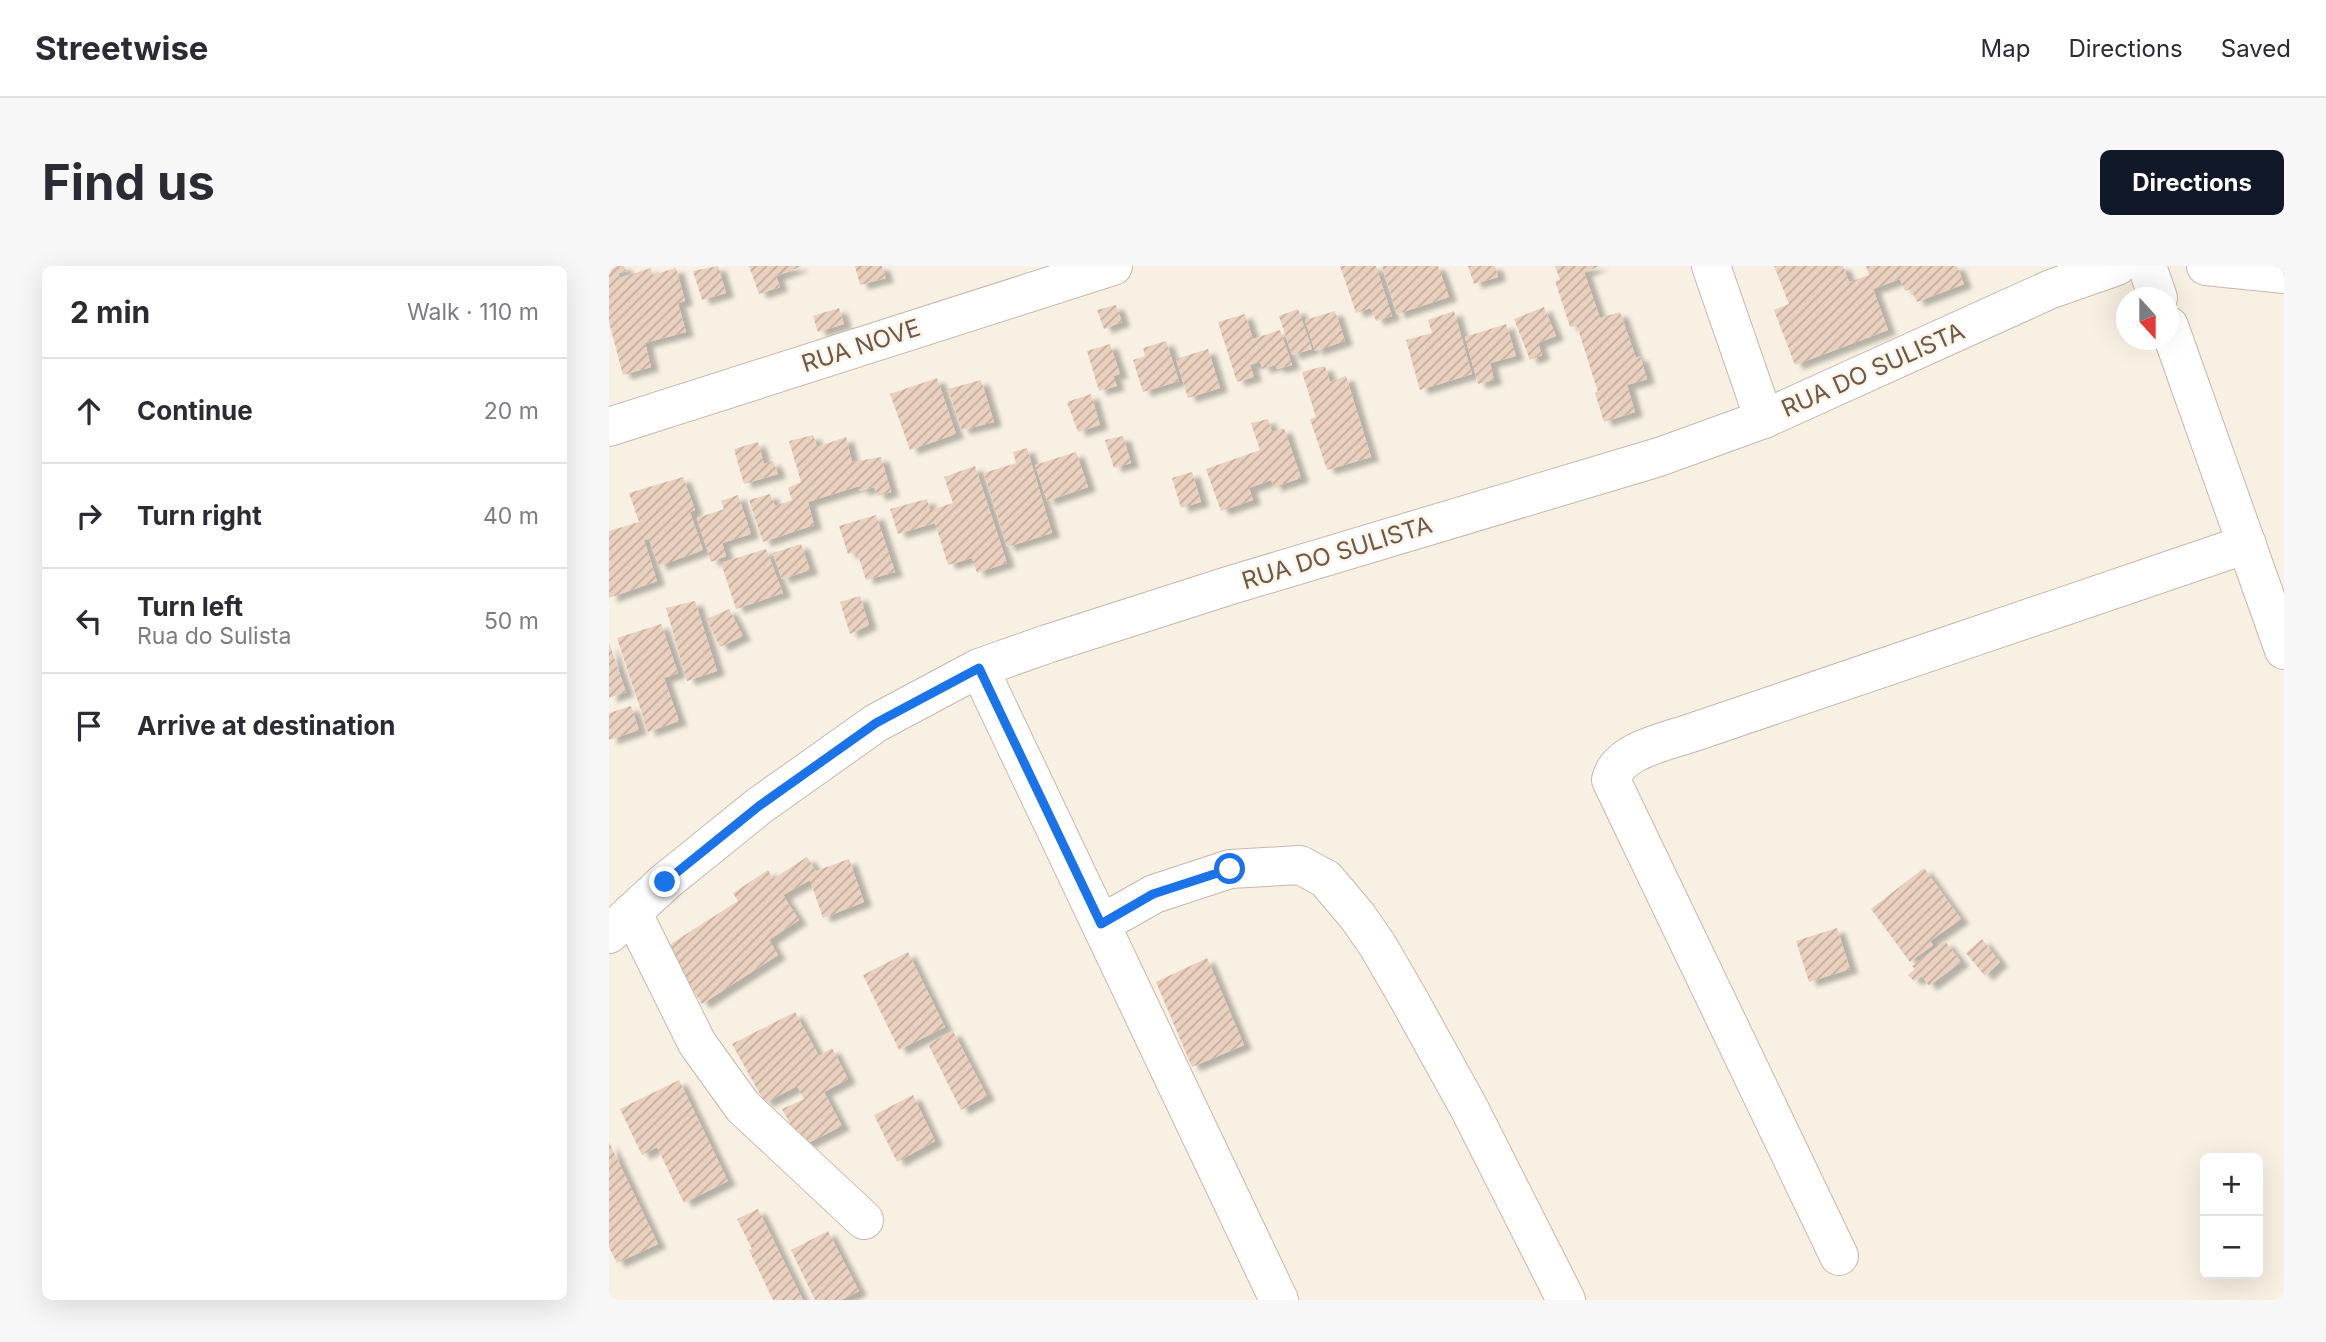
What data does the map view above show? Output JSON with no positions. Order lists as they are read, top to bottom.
{
  "streets": {
    "street": ["RUA NOVE", "RUA DO SULISTA"]
  },
  "north": "bottom",
  "page": {
    "header": "Streetwise",
    "nav": ["Map", "Directions", "Saved"],
    "buttons": "Directions",
    "title": "Find us",
    "heading": ["2 min", "Walk · 110 m"],
    "list": [
      ["Continue", "20 m"],
      ["Turn right", "40 m"],
      ["Turn left", "Rua do Sulista", "50 m"],
      "Arrive at destination"
    ],
    "map_buttons": ["+", "−"]
  }
}
